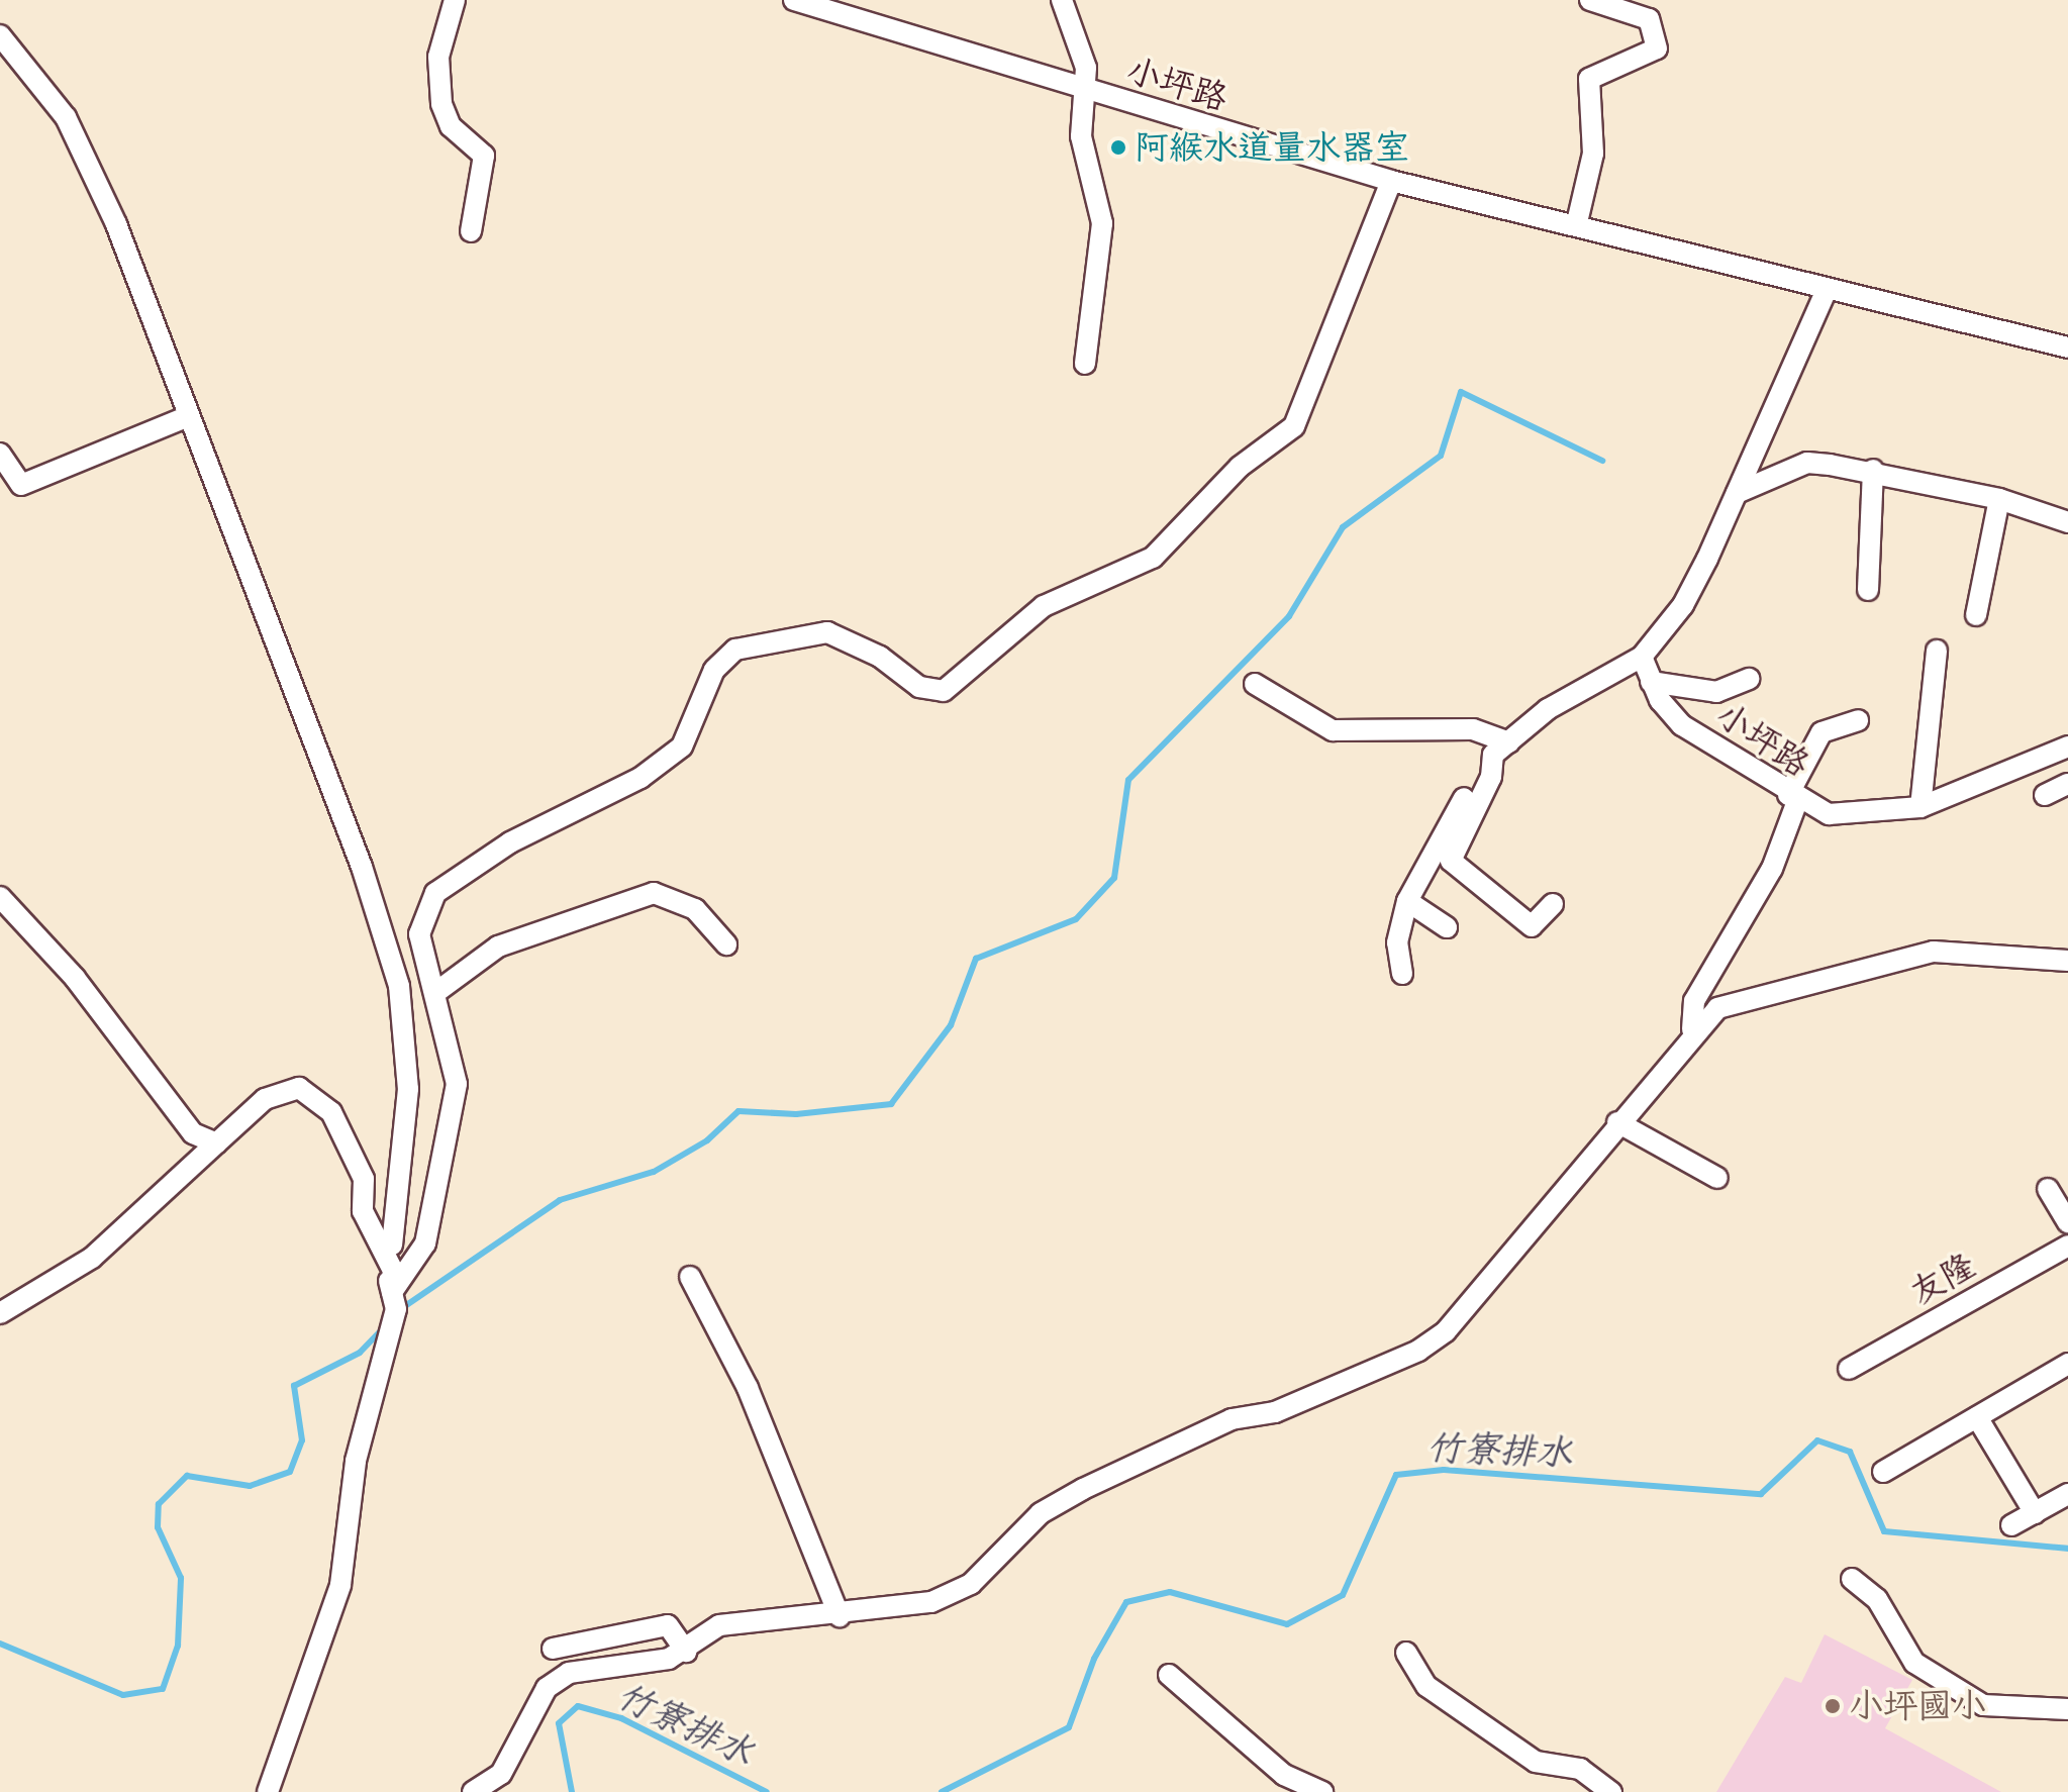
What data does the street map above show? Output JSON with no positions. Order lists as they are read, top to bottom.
{
  "streets": {
    "street": ["小坪路", "友隆"]
  },
  "water": ["竹寮排水"],
  "places": ["阿緱水道量水器室", "小坪國小"]
}
